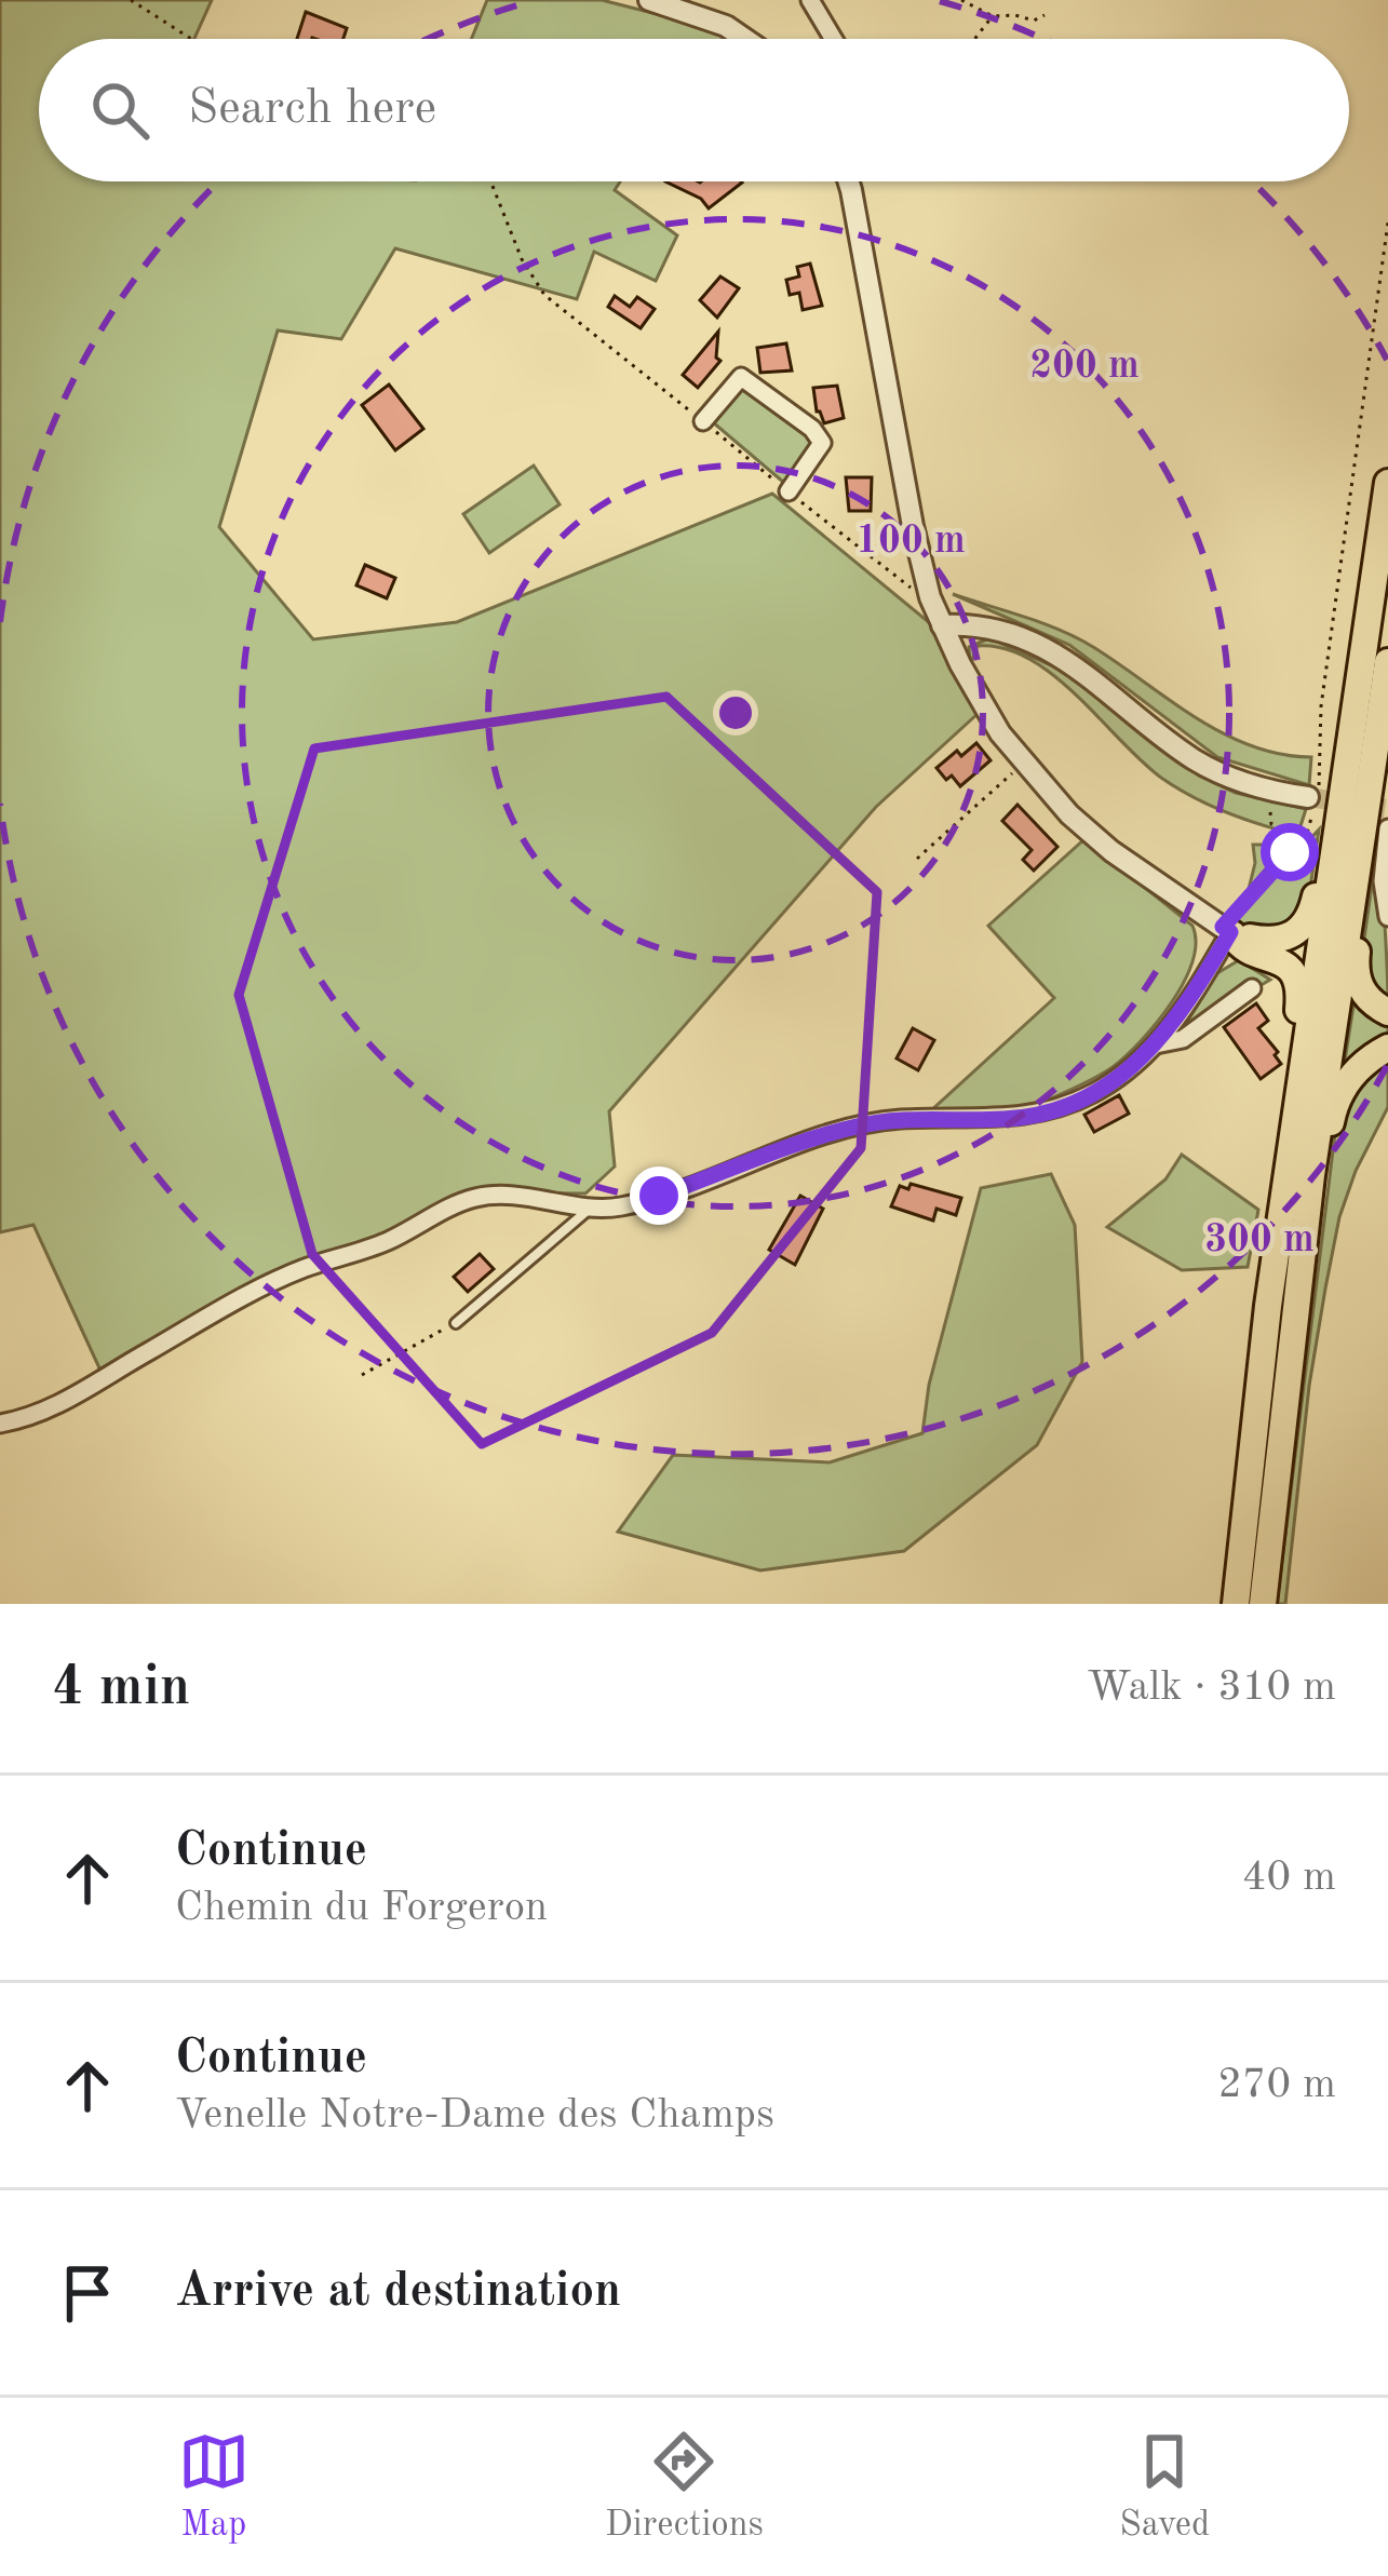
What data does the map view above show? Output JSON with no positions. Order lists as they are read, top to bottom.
{
  "page": {
    "search": "Search here",
    "heading": ["4 min", "Walk · 310 m"],
    "list": [
      ["Continue", "Chemin du Forgeron", "40 m"],
      ["Continue", "Venelle Notre-Dame des Champs", "270 m"],
      "Arrive at destination"
    ],
    "nav": ["Map", "Directions", "Saved"]
  },
  "rings": ["200 m", "100 m", "300 m"]
}
